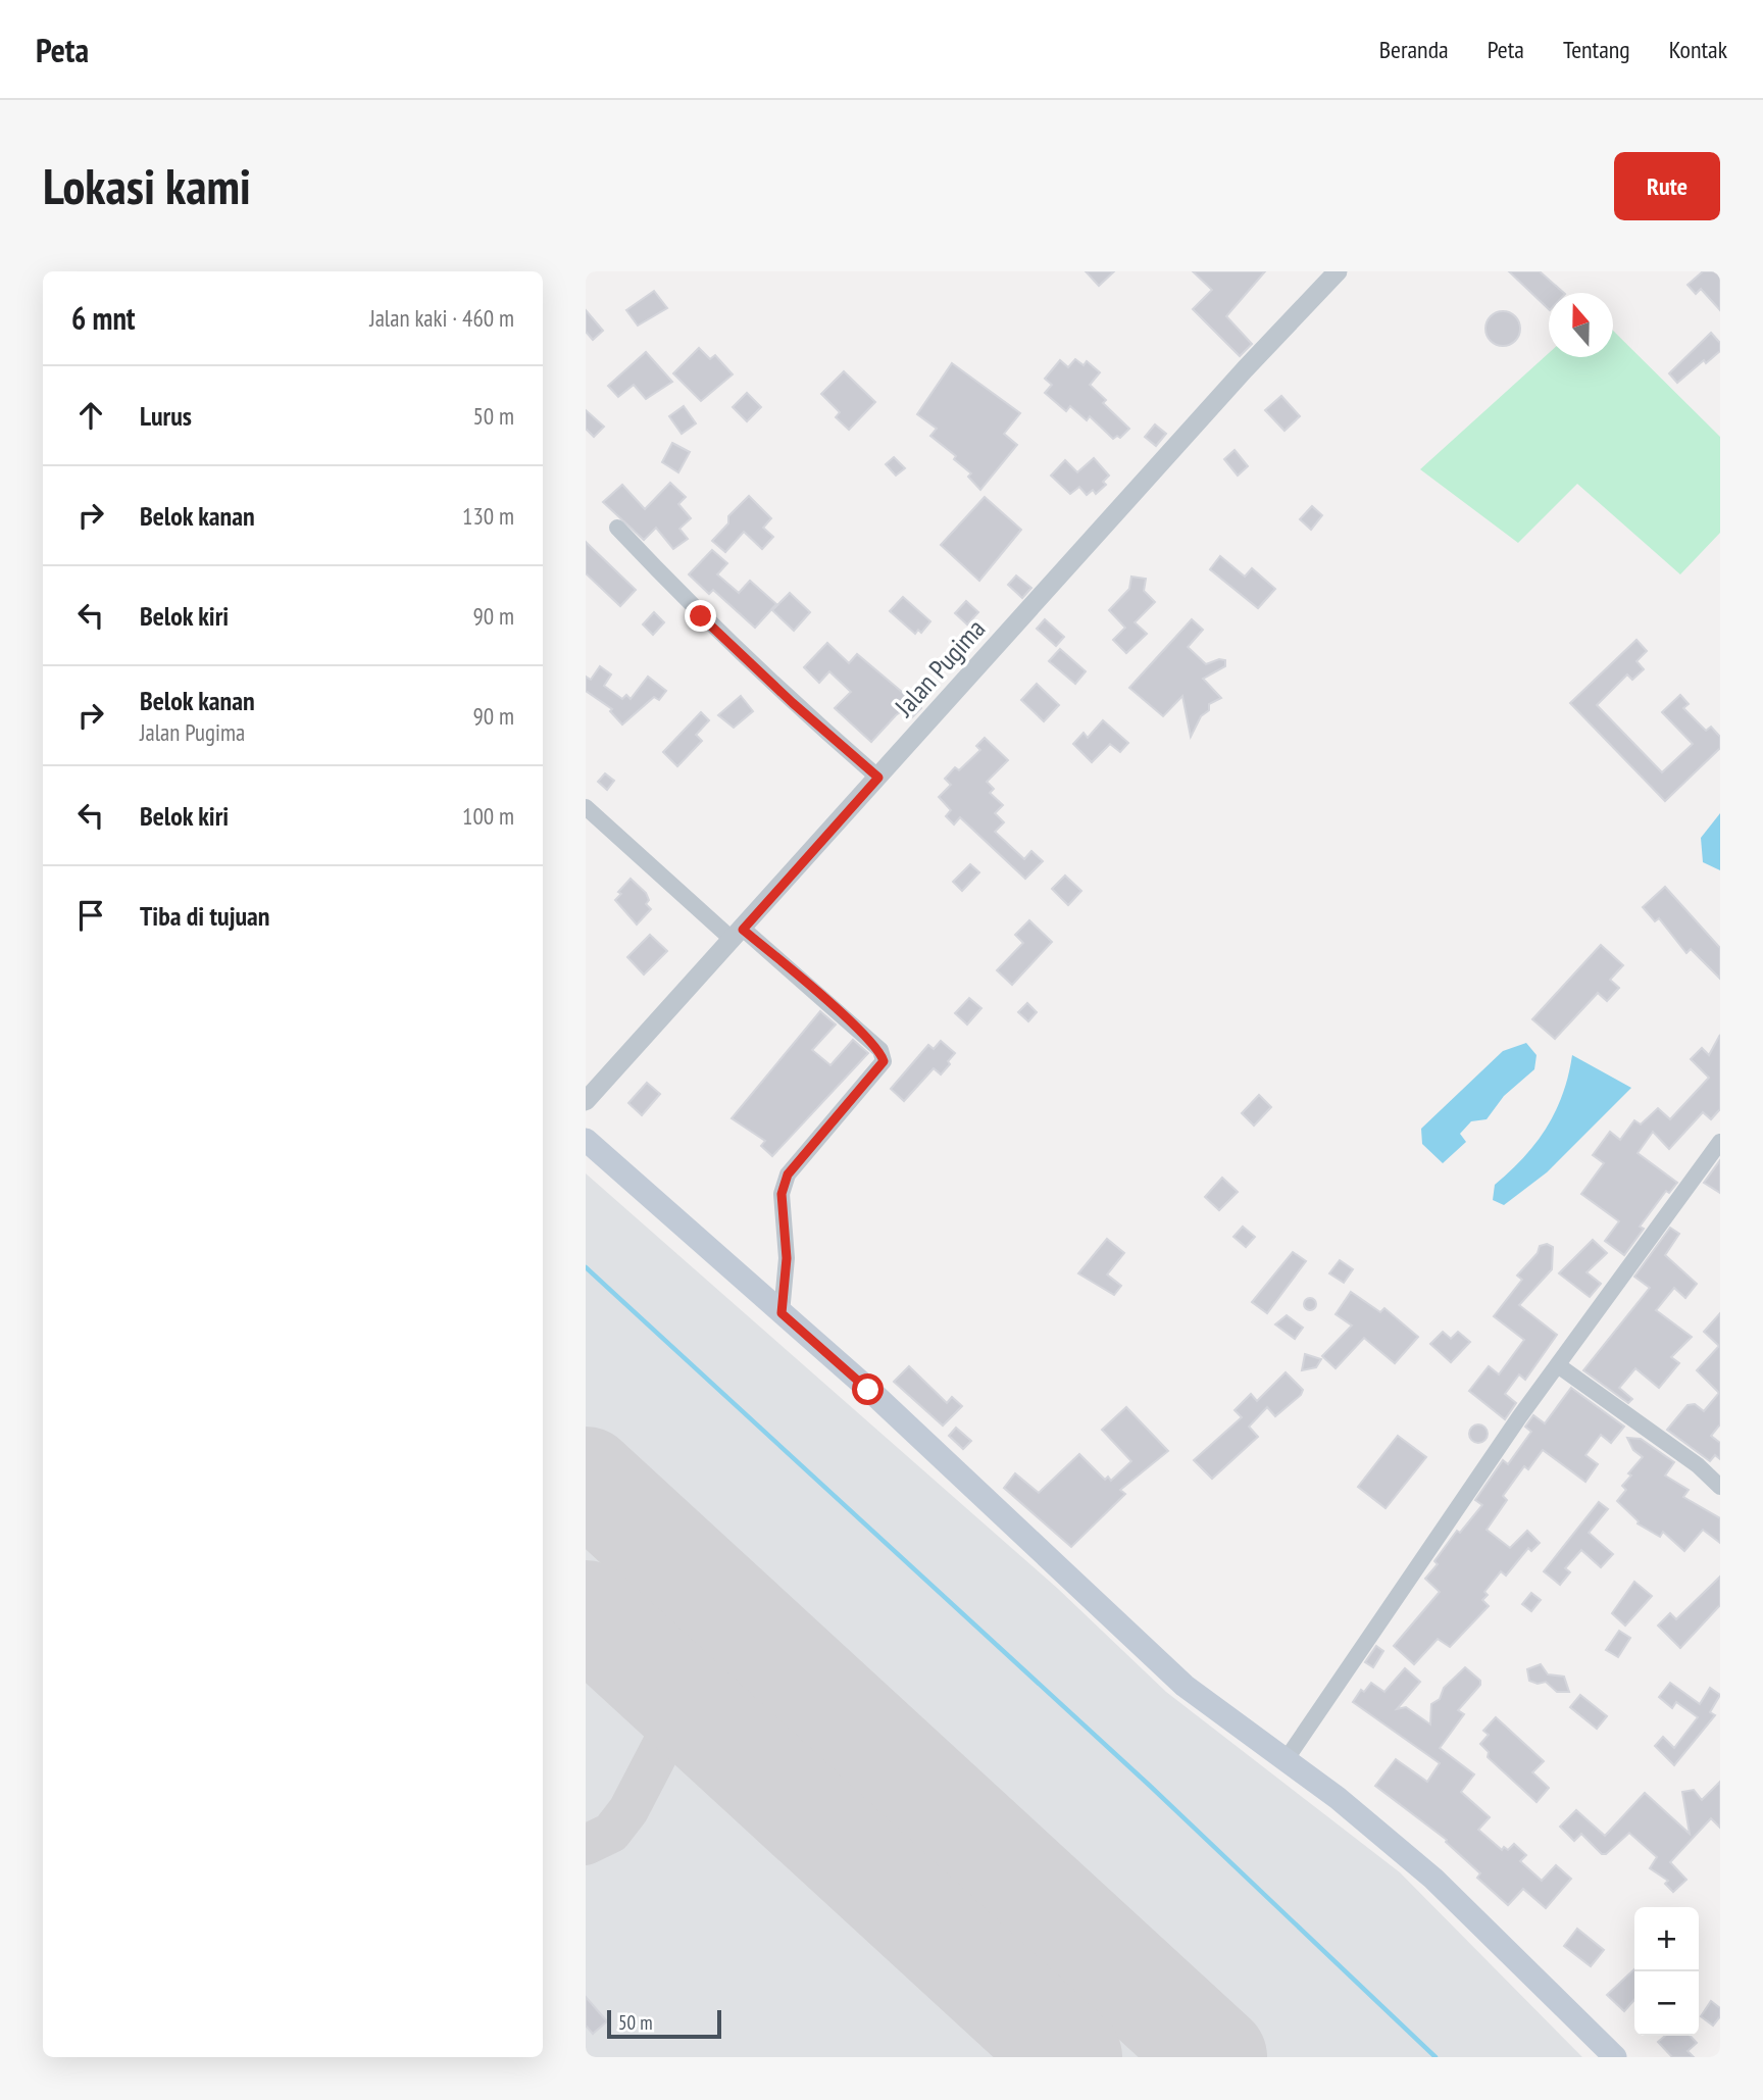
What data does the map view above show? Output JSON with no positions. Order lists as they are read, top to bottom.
{
  "streets": {
    "street": ["Jalan Pugima"]
  },
  "scale_bar": "50 m",
  "north": "top",
  "page": {
    "header": "Peta",
    "nav": [
      "Beranda",
      "Peta",
      "Tentang",
      "Kontak"
    ],
    "buttons": "Rute",
    "title": "Lokasi kami",
    "heading": ["6 mnt", "Jalan kaki · 460 m"],
    "list": [
      ["Lurus", "50 m"],
      ["Belok kanan", "130 m"],
      ["Belok kiri", "90 m"],
      ["Belok kanan", "Jalan Pugima", "90 m"],
      ["Belok kiri", "100 m"],
      "Tiba di tujuan"
    ],
    "map_buttons": ["+", "−"],
    "scale": "50 m"
  }
}
